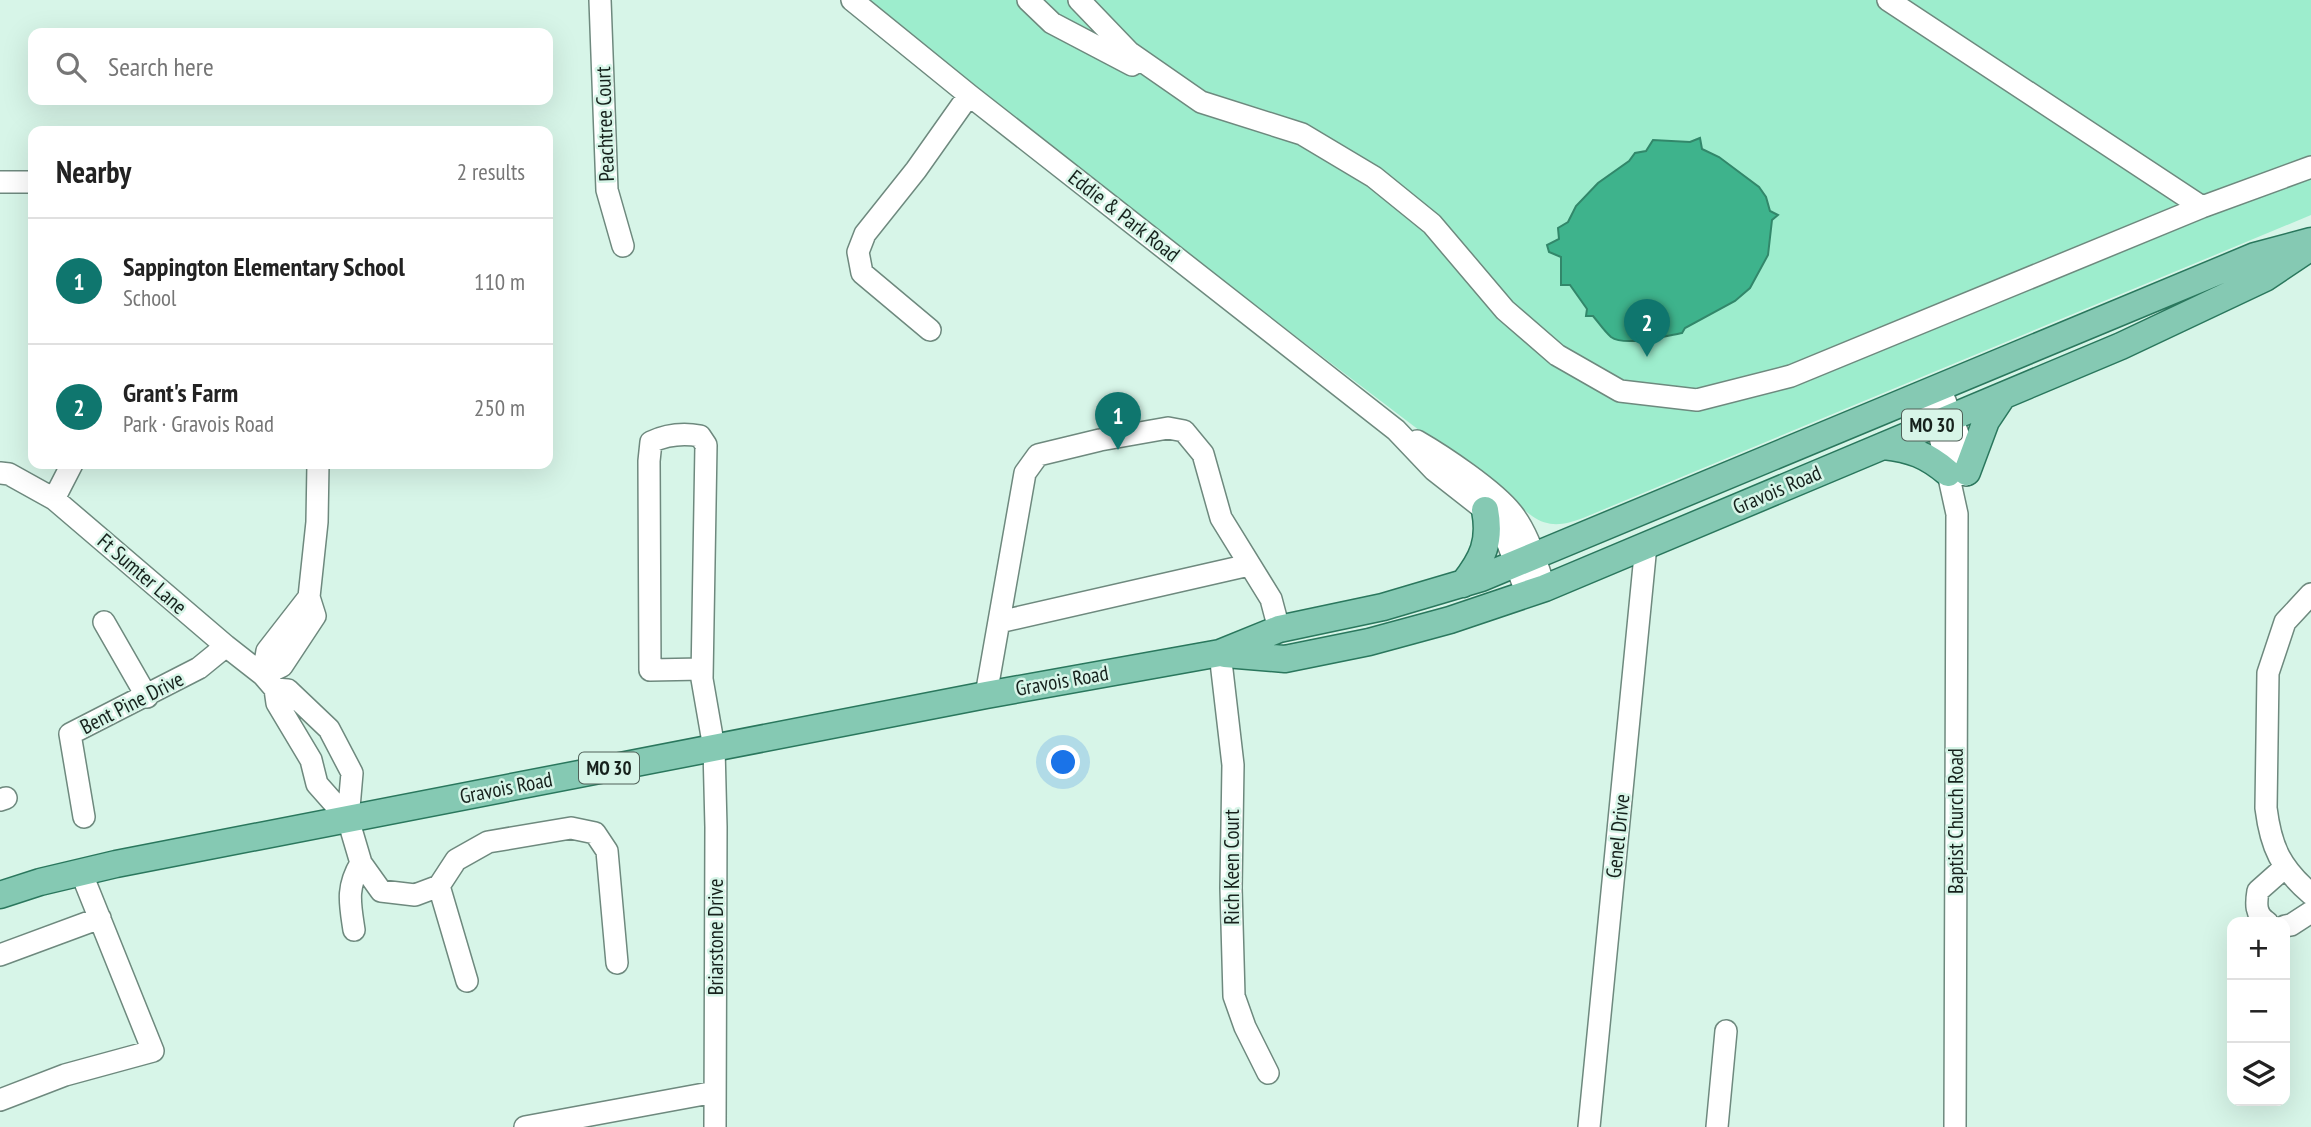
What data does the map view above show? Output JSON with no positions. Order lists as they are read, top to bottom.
{
  "streets": {
    "main road": ["MO 30", "Gravois Road"],
    "street": [
      "Peachtree Court",
      "Eddie & Park Road",
      "Ft Sumter Lane",
      "Bent Pine Drive",
      "Baptist Church Road",
      "Genel Drive",
      "Rich Keen Court",
      "Briarstone Drive"
    ]
  },
  "crossings": [
    ["Eddie & Park Road", "Gravois Road"],
    ["Gravois Road", "Ft Sumter Lane"],
    ["Gravois Road", "Baptist Church Road"],
    ["Gravois Road", "Genel Drive"],
    ["Gravois Road", "Rich Keen Court"],
    ["Gravois Road", "Briarstone Drive"],
    ["Ft Sumter Lane", "Bent Pine Drive"]
  ],
  "page": {
    "search": "Search here",
    "heading": ["Nearby", "2 results"],
    "list": [
      {
        "mark": "1",
        "name": "Sappington Elementary School",
        "note": "School",
        "value": "110 m"
      },
      {
        "mark": "2",
        "name": "Grant's Farm",
        "note": "Park · Gravois Road",
        "value": "250 m"
      }
    ],
    "pins": ["2", "1"],
    "map_buttons": ["+", "−"]
  }
}
